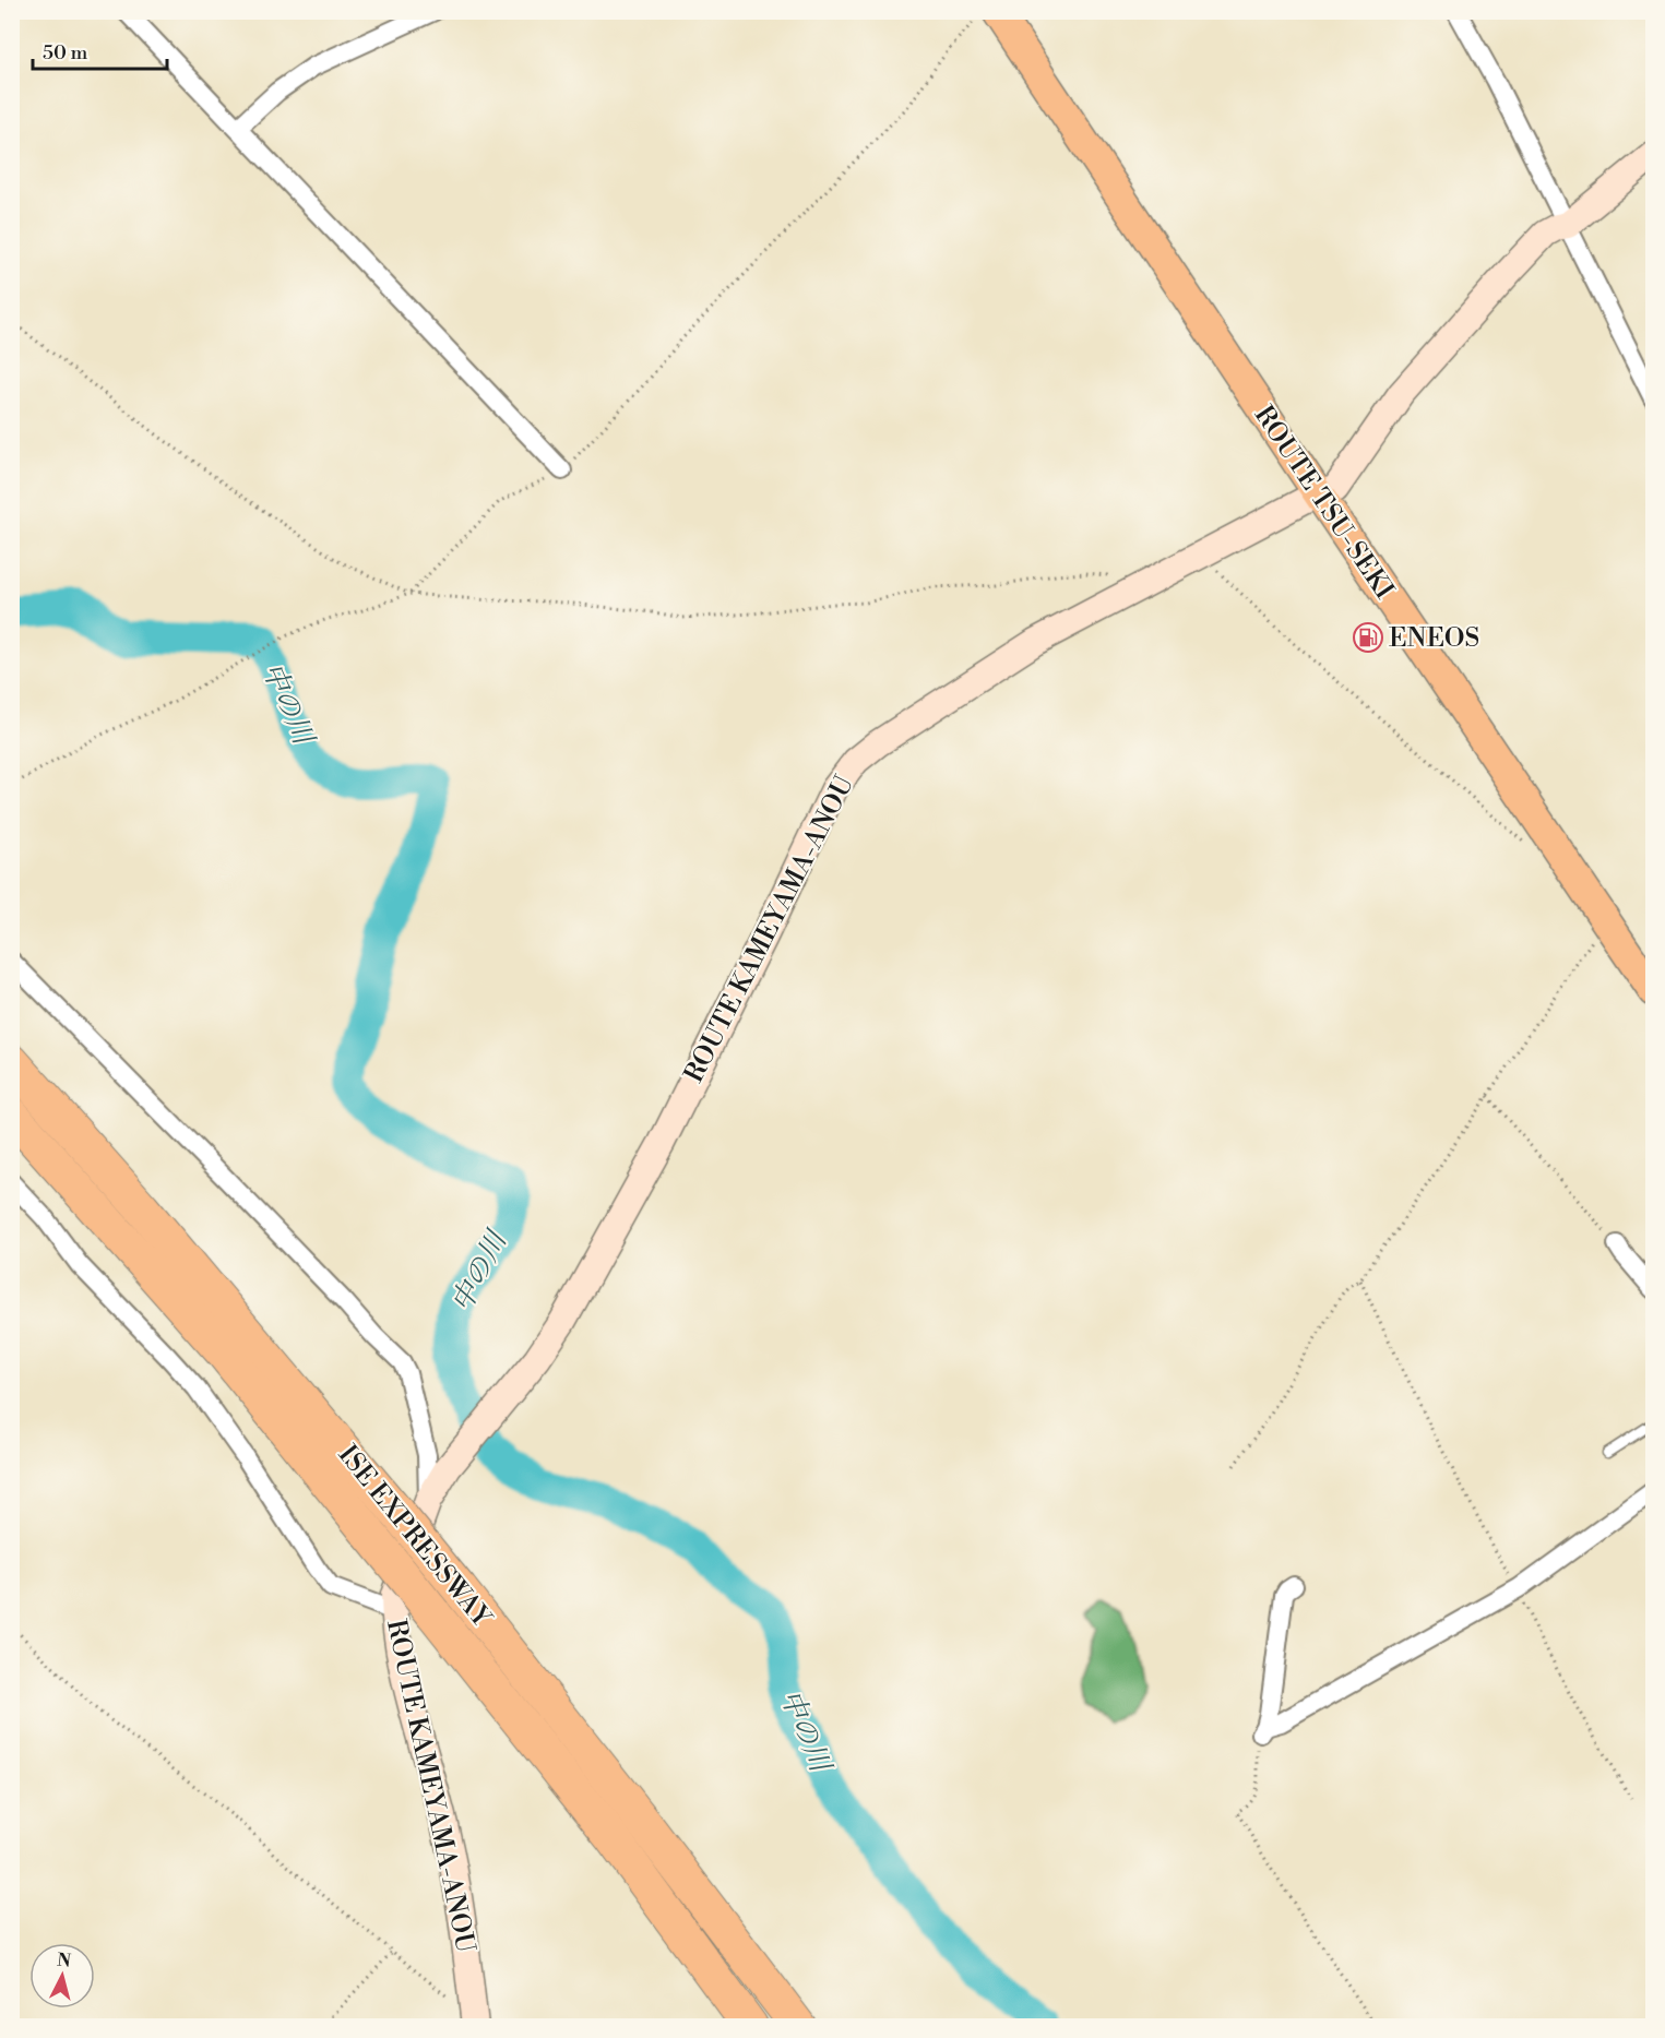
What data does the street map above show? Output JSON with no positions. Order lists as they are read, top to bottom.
{
  "streets": {
    "highway": ["ISE EXPRESSWAY"],
    "main road": ["ROUTE TSU-SEKI", "ROUTE KAMEYAMA-ANOU"]
  },
  "crossings": [
    ["ROUTE TSU-SEKI", "ROUTE KAMEYAMA-ANOU"]
  ],
  "water": ["中の川"],
  "places": {
    "fuel station": ["ENEOS"]
  },
  "scale_bar": "50 m",
  "north": "top"
}
